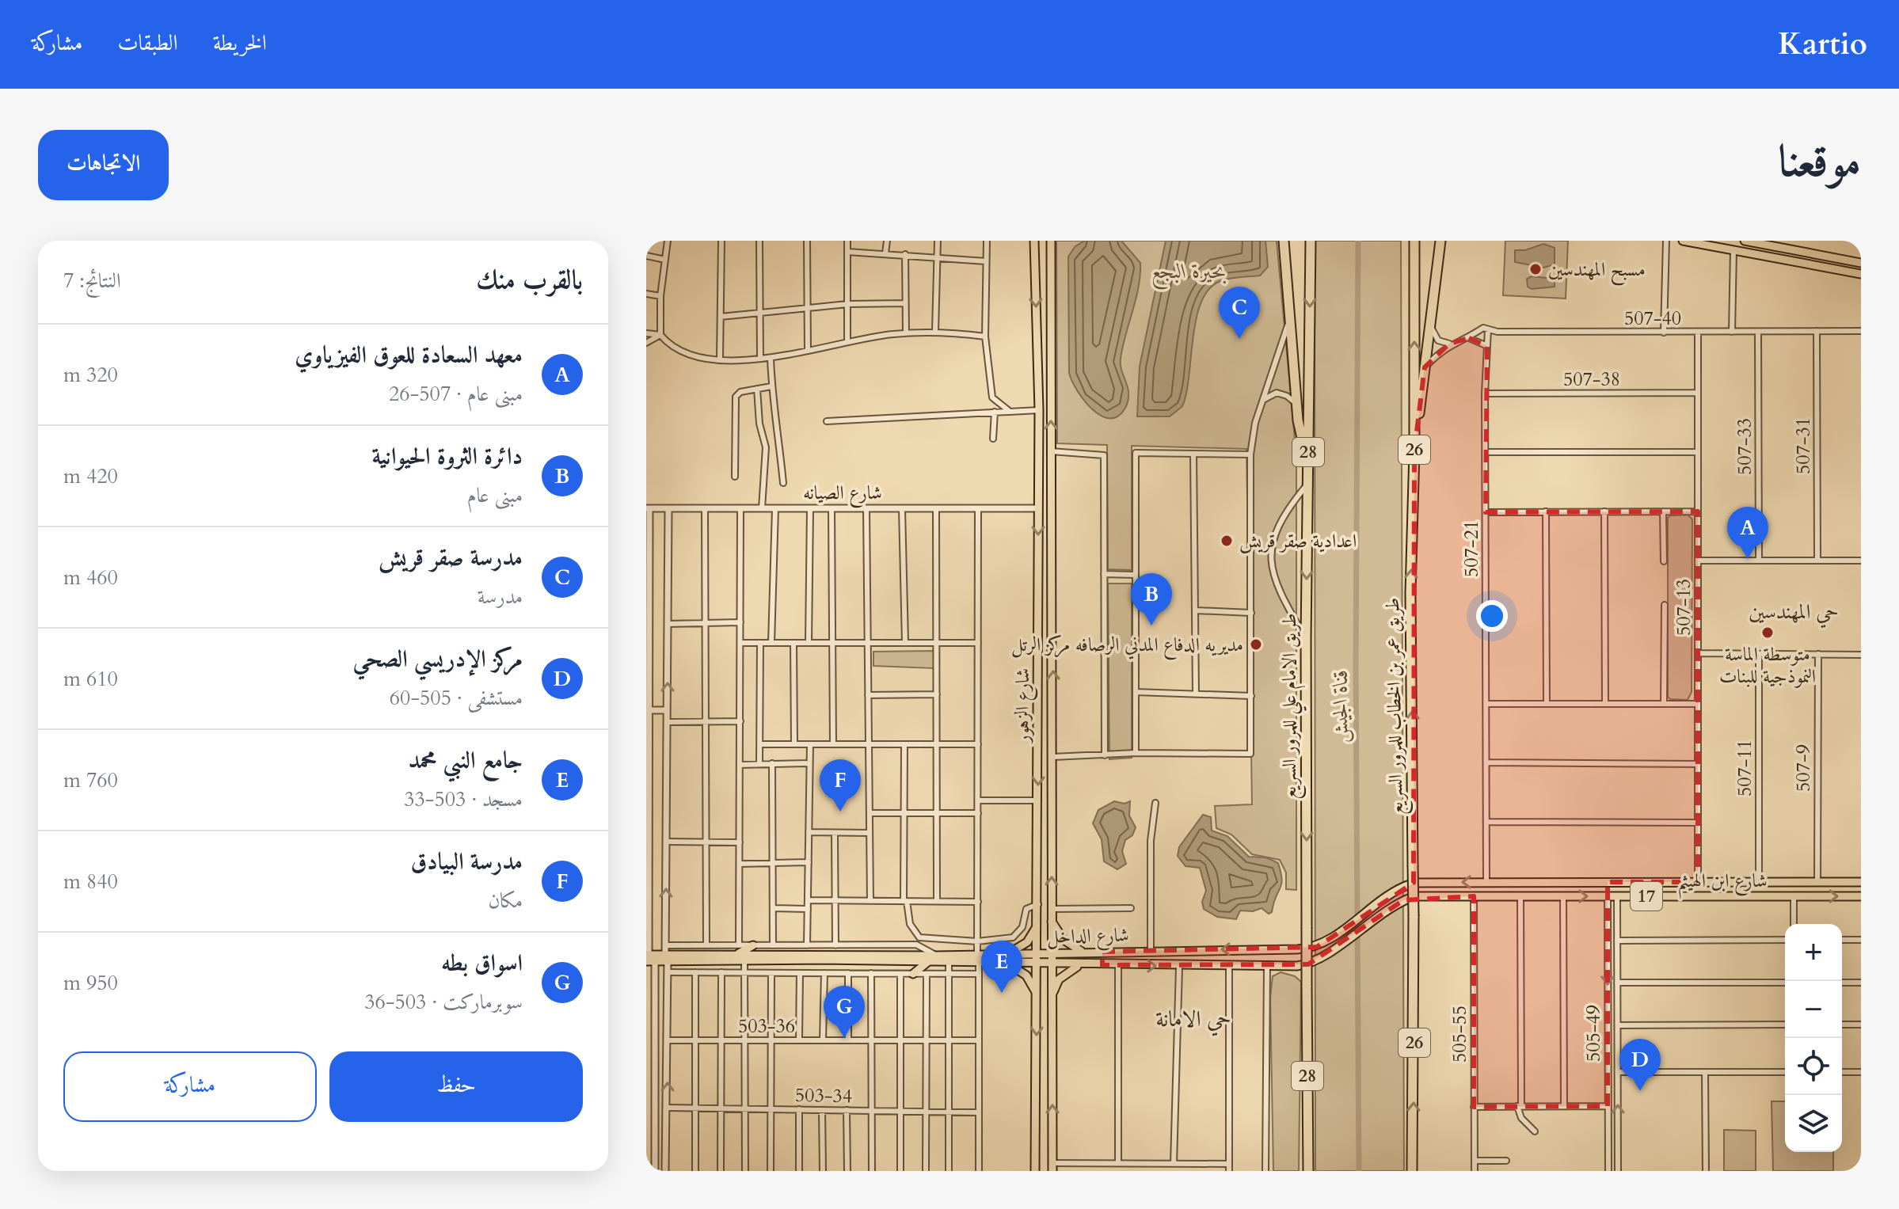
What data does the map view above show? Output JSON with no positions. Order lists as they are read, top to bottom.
{
  "streets": {
    "highway": [
      "26",
      "28",
      "طريق الامام علي للمرور السريع",
      "طريق عمر بن الخطاب للمرور السريع"
    ],
    "main road": [
      "شارع الزهور",
      "شارع ابن الهيثم",
      "17",
      "شارع الداخل"
    ],
    "street": [
      "507-40",
      "507-38",
      "507-31",
      "507-33",
      "شارع الصيانه",
      "507-21",
      "507-13",
      "507-11",
      "507-9",
      "503-36",
      "505-49",
      "505-55",
      "503-34"
    ]
  },
  "crossings": [
    ["507-40", "507-31"],
    ["507-40", "507-33"],
    ["507-40", "507-21"],
    ["507-40", "507-13"],
    ["507-38", "507-21"],
    ["507-38", "507-13"],
    ["شارع الصيانه", "شارع الزهور"],
    ["507-21", "شارع ابن الهيثم"],
    ["507-13", "شارع ابن الهيثم"],
    ["شارع الزهور", "شارع الداخل"],
    ["507-11", "شارع ابن الهيثم"],
    ["507-9", "شارع ابن الهيثم"],
    ["شارع ابن الهيثم", "شارع الداخل"],
    ["شارع ابن الهيثم", "505-49"],
    ["شارع ابن الهيثم", "505-55"]
  ],
  "one_way": ["طريق الامام علي للمرور السريع", "طريق عمر بن الخطاب للمرور السريع"],
  "districts": ["حي المهندسين", "حي الامانة"],
  "water": ["بحيرة البجع", "قناة الجيش"],
  "places": [
    "مسبح المهندسين",
    "اعدادية صقر قريش",
    "متوسطة الماسة النموذجية للبنات",
    "مديريه الدفاع المدني الرصافه مركز الرتل"
  ],
  "page": {
    "header": "Kartio",
    "nav": ["الخريطة", "الطبقات", "مشاركة"],
    "title": "موقعنا",
    "buttons": [
      "الاتجاهات",
      ["حفظ", "مشاركة"]
    ],
    "heading": ["بالقرب منك", "النتائج: 7"],
    "pins": [
      "C",
      "A",
      "B",
      "F",
      "E",
      "G",
      "D"
    ],
    "list": [
      {
        "mark": "A",
        "name": "معهد السعادة للعوق الفيزياوي",
        "note": "مبنى عام · 507-26",
        "value": "320 m"
      },
      {
        "mark": "B",
        "name": "دائرة الثروة الحيوانية",
        "note": "مبنى عام",
        "value": "420 m"
      },
      {
        "mark": "C",
        "name": "مدرسة صقر قريش",
        "note": "مدرسة",
        "value": "460 m"
      },
      {
        "mark": "D",
        "name": "مركز الإدريسي الصحي",
        "note": "مستشفى · 505-60",
        "value": "610 m"
      },
      {
        "mark": "E",
        "name": "جامع النبي محمد",
        "note": "مسجد · 503-33",
        "value": "760 m"
      },
      {
        "mark": "F",
        "name": "مدرسة البيادق",
        "note": "مكان",
        "value": "840 m"
      },
      {
        "mark": "G",
        "name": "اسواق بطه",
        "note": "سوبرماركت · 503-36",
        "value": "950 m"
      }
    ],
    "map_buttons": ["+", "−"]
  }
}
